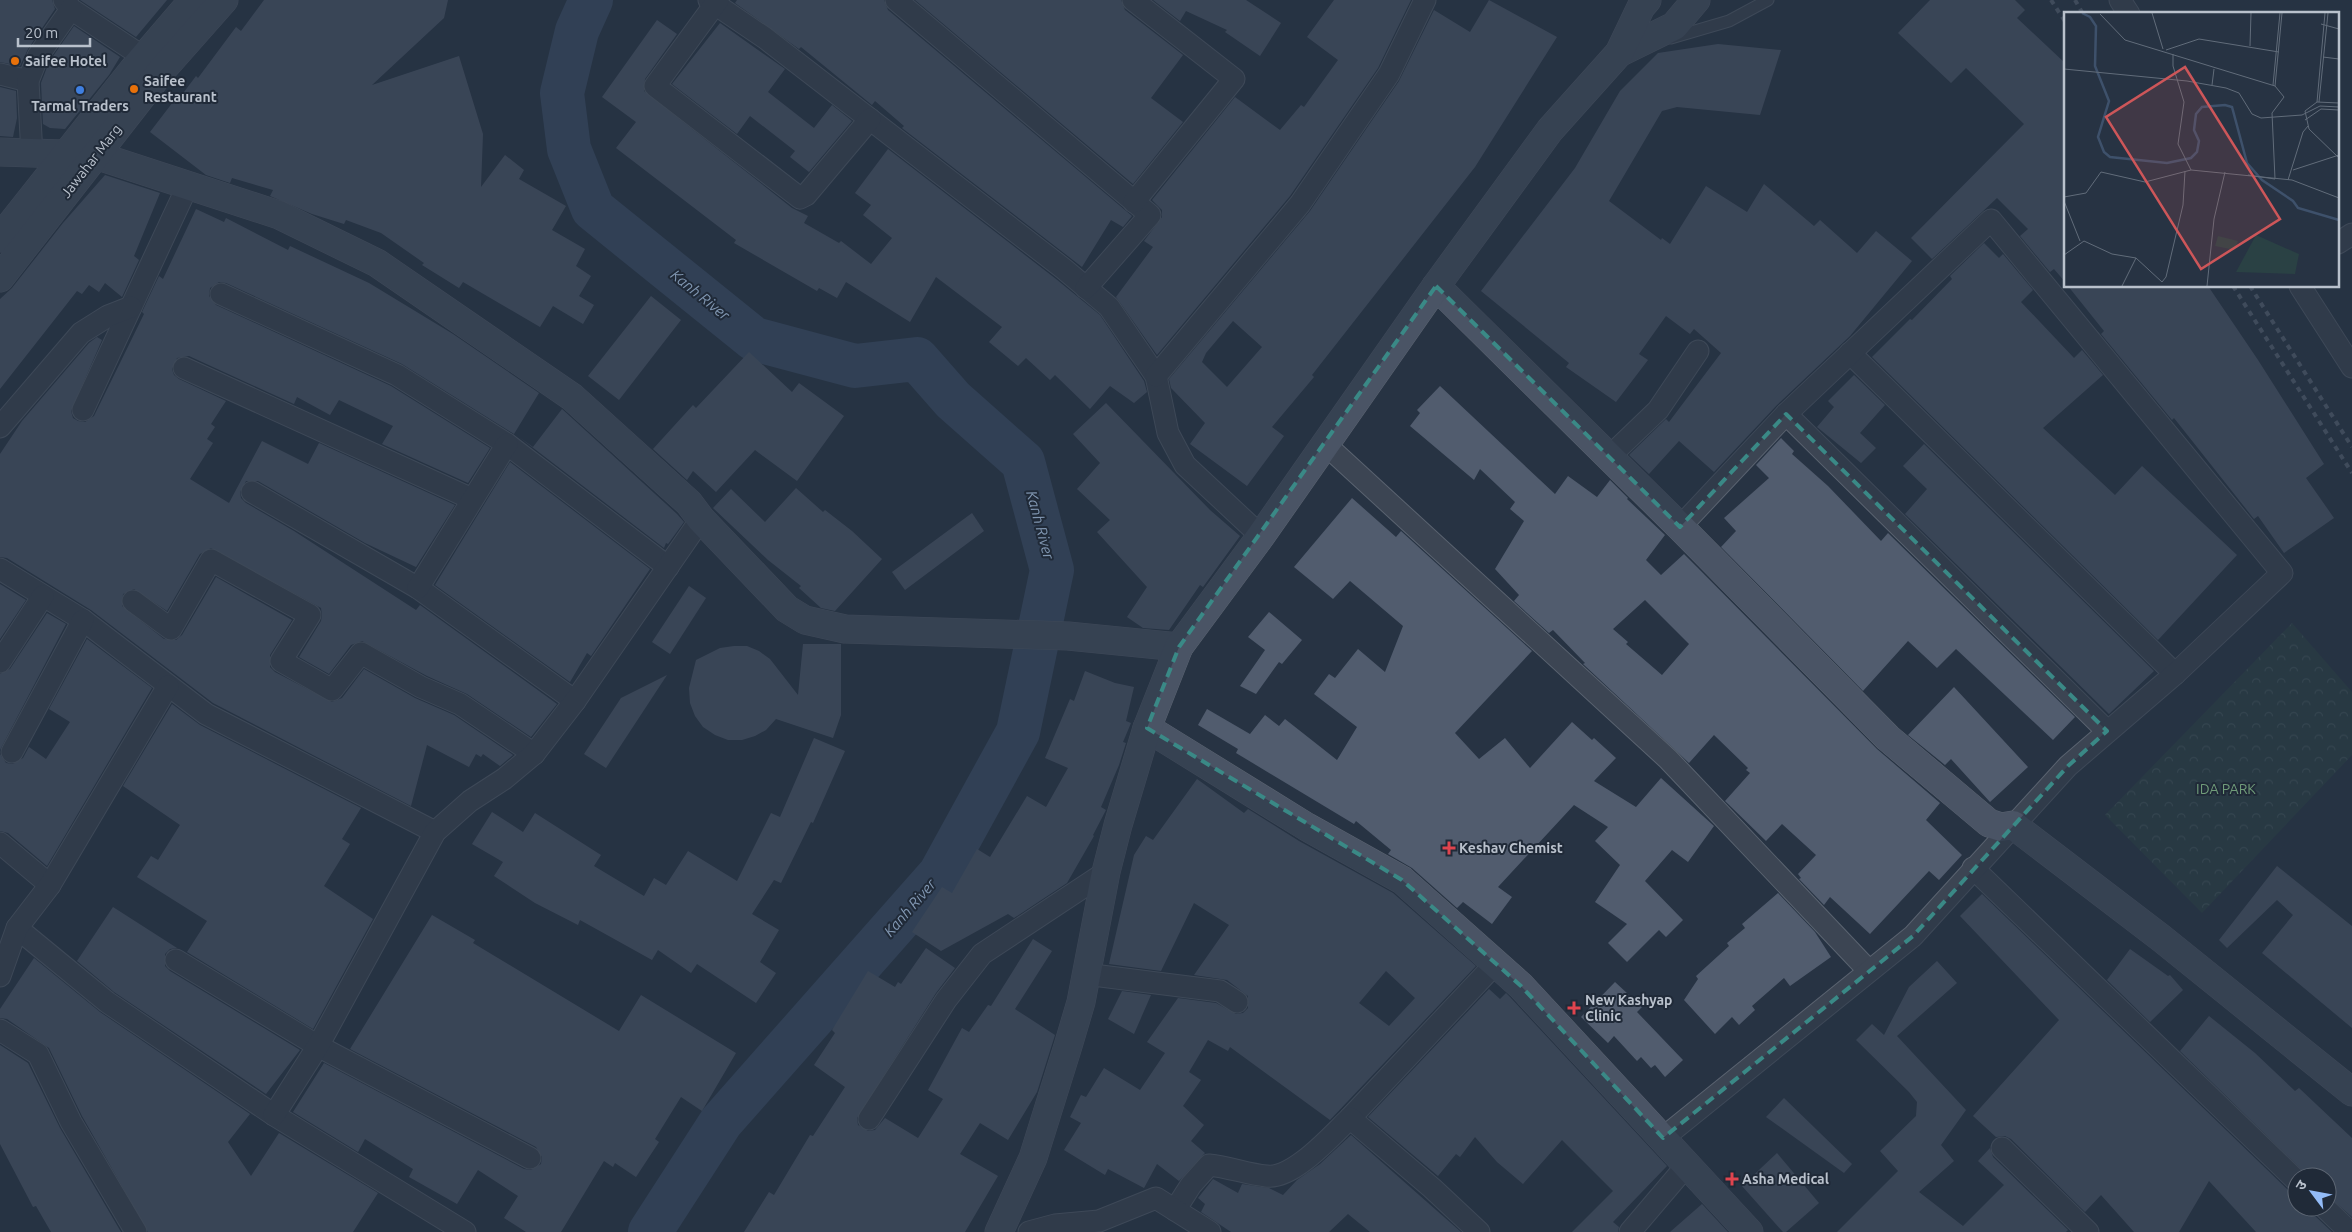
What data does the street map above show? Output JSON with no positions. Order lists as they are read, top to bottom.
{
  "streets": {
    "street": ["Jawahar Marg"]
  },
  "water": ["Kanh River"],
  "parks": ["IDA PARK"],
  "places": {
    "other": ["Saifee Hotel", "Saifee Restaurant", "Tarmal Traders"],
    "health": ["Keshav Chemist", "New Kashyap Clinic", "Asha Medical"]
  },
  "scale_bar": "20 m",
  "north": "top left"
}
